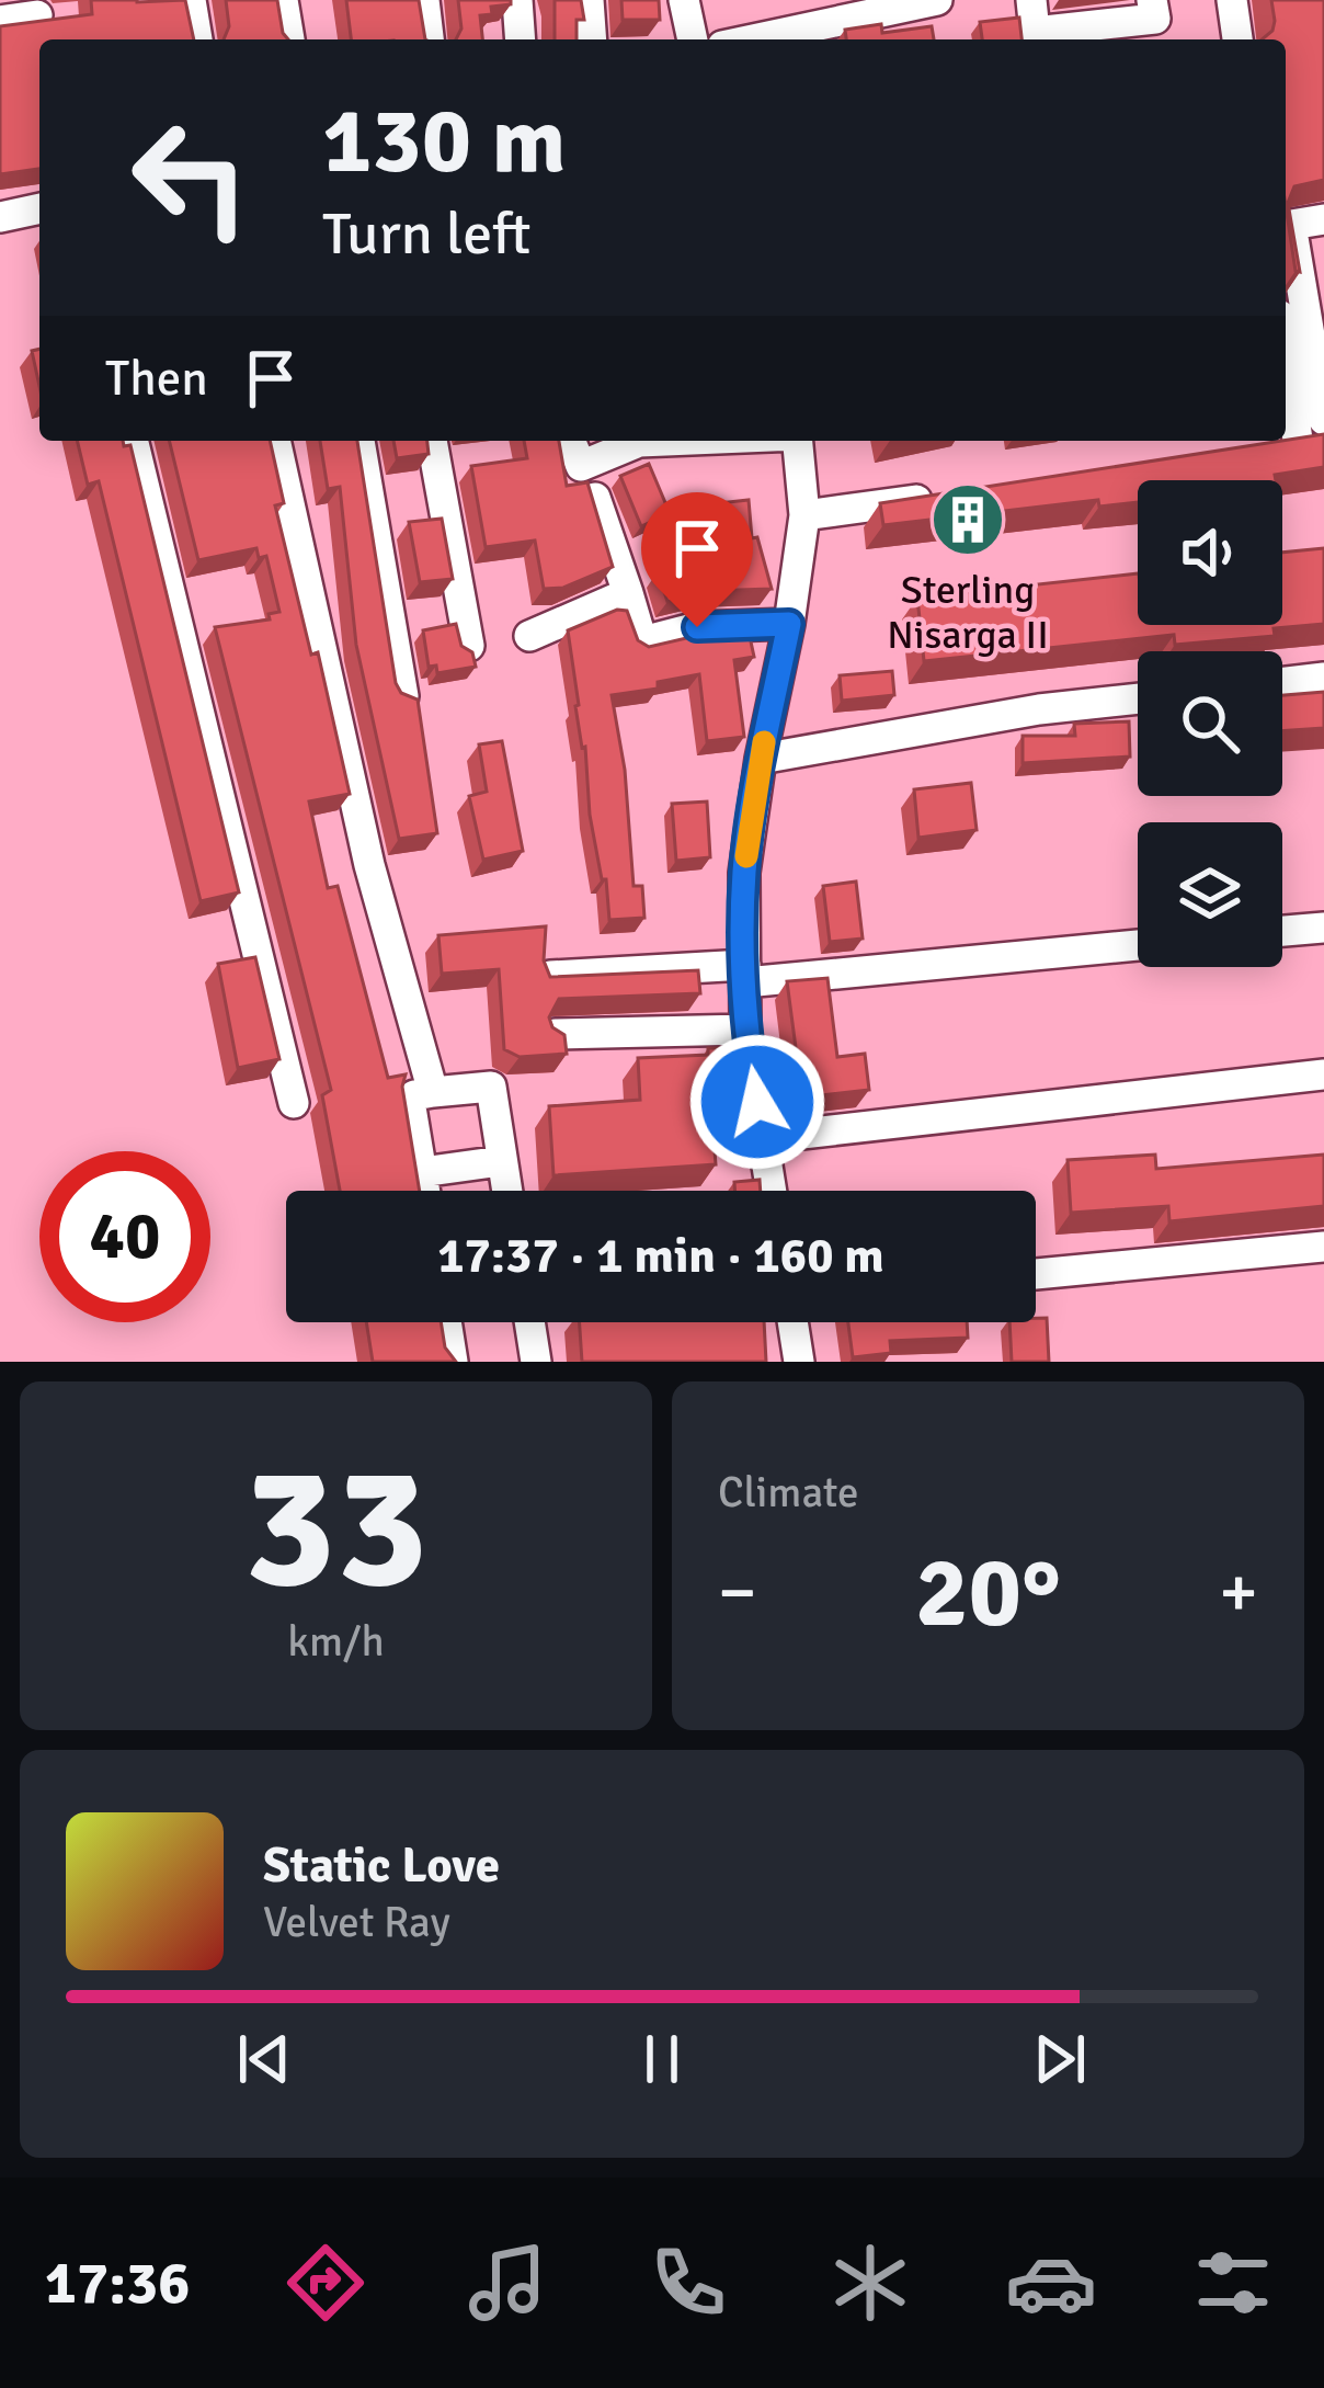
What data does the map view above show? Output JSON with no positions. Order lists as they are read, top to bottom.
{
  "places": {
    "building": ["Sterling Nisarga II"]
  },
  "page": {
    "turn": ["130 m", "Turn left"],
    "then": "Then",
    "limit": "40",
    "trip": "17:37 · 1 min · 160 m",
    "tile": [
      ["33", "km/h"],
      "Climate"
    ],
    "heat": ["−", "20°", "+"],
    "song": ["Static Love", "Velvet Ray"],
    "tabs": "17:36"
  }
}
